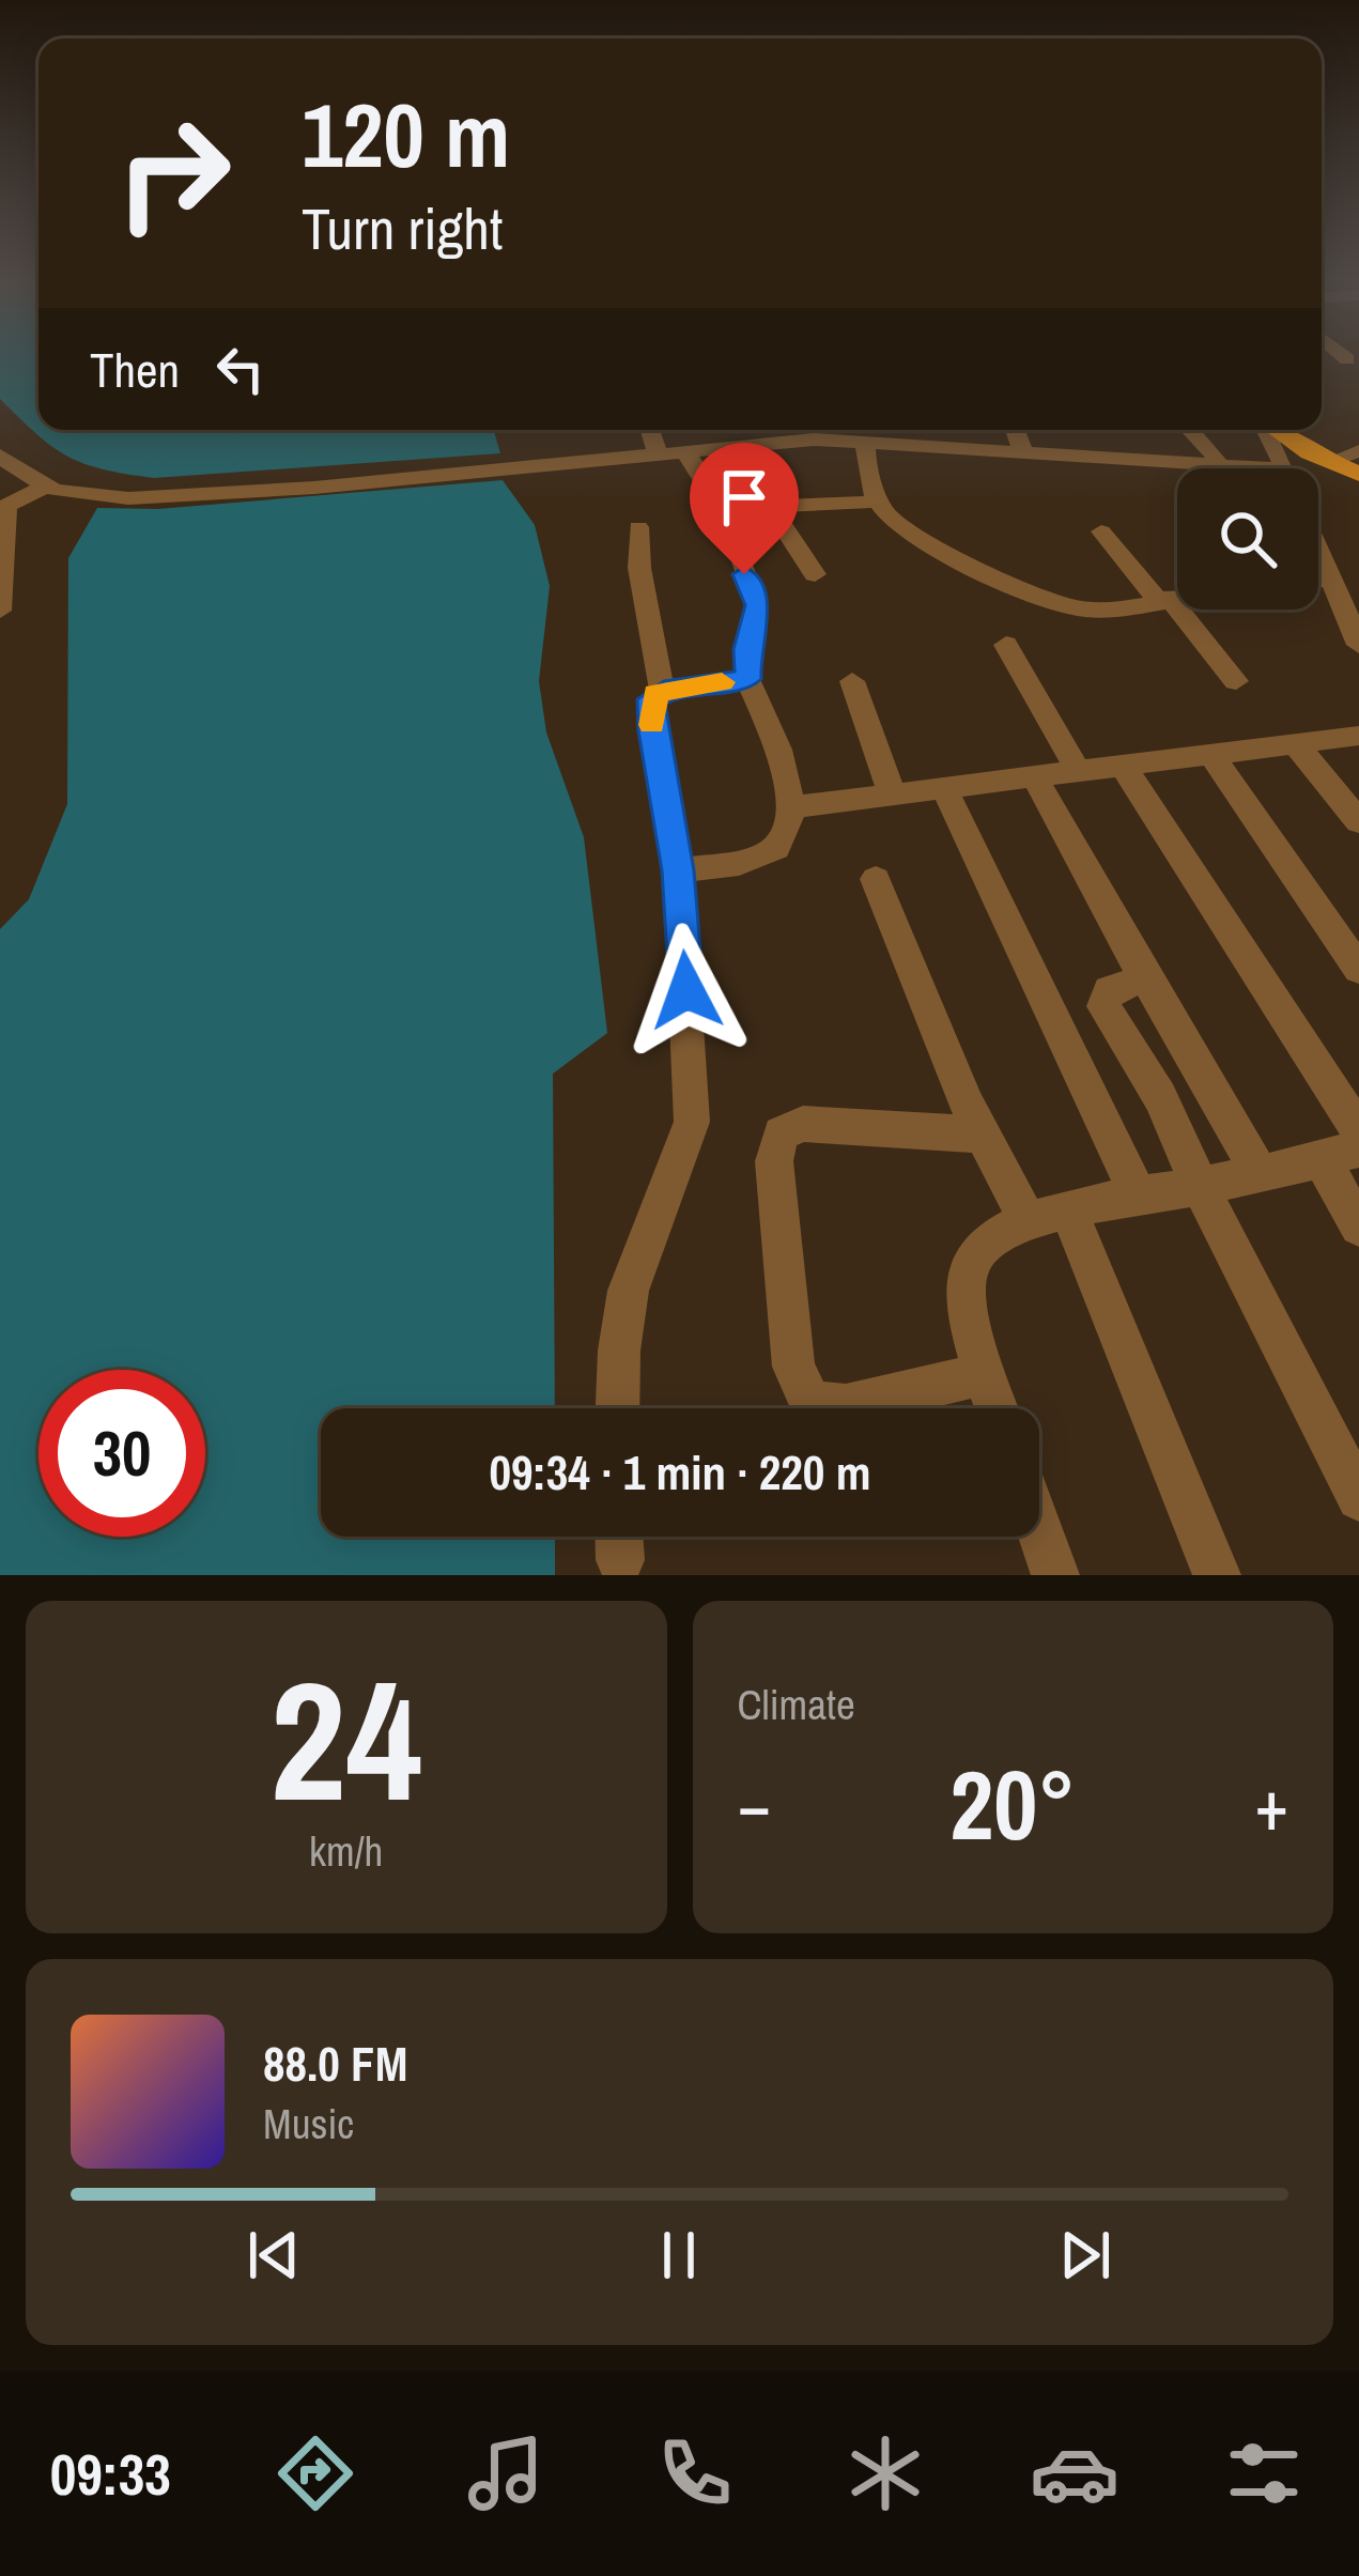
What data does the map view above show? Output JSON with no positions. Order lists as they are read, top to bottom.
{
  "page": {
    "turn": ["120 m", "Turn right"],
    "then": "Then",
    "limit": "30",
    "trip": "09:34 · 1 min · 220 m",
    "tile": [
      ["24", "km/h"],
      "Climate"
    ],
    "heat": ["−", "20°", "+"],
    "song": ["88.0 FM", "Music"],
    "tabs": "09:33"
  }
}
